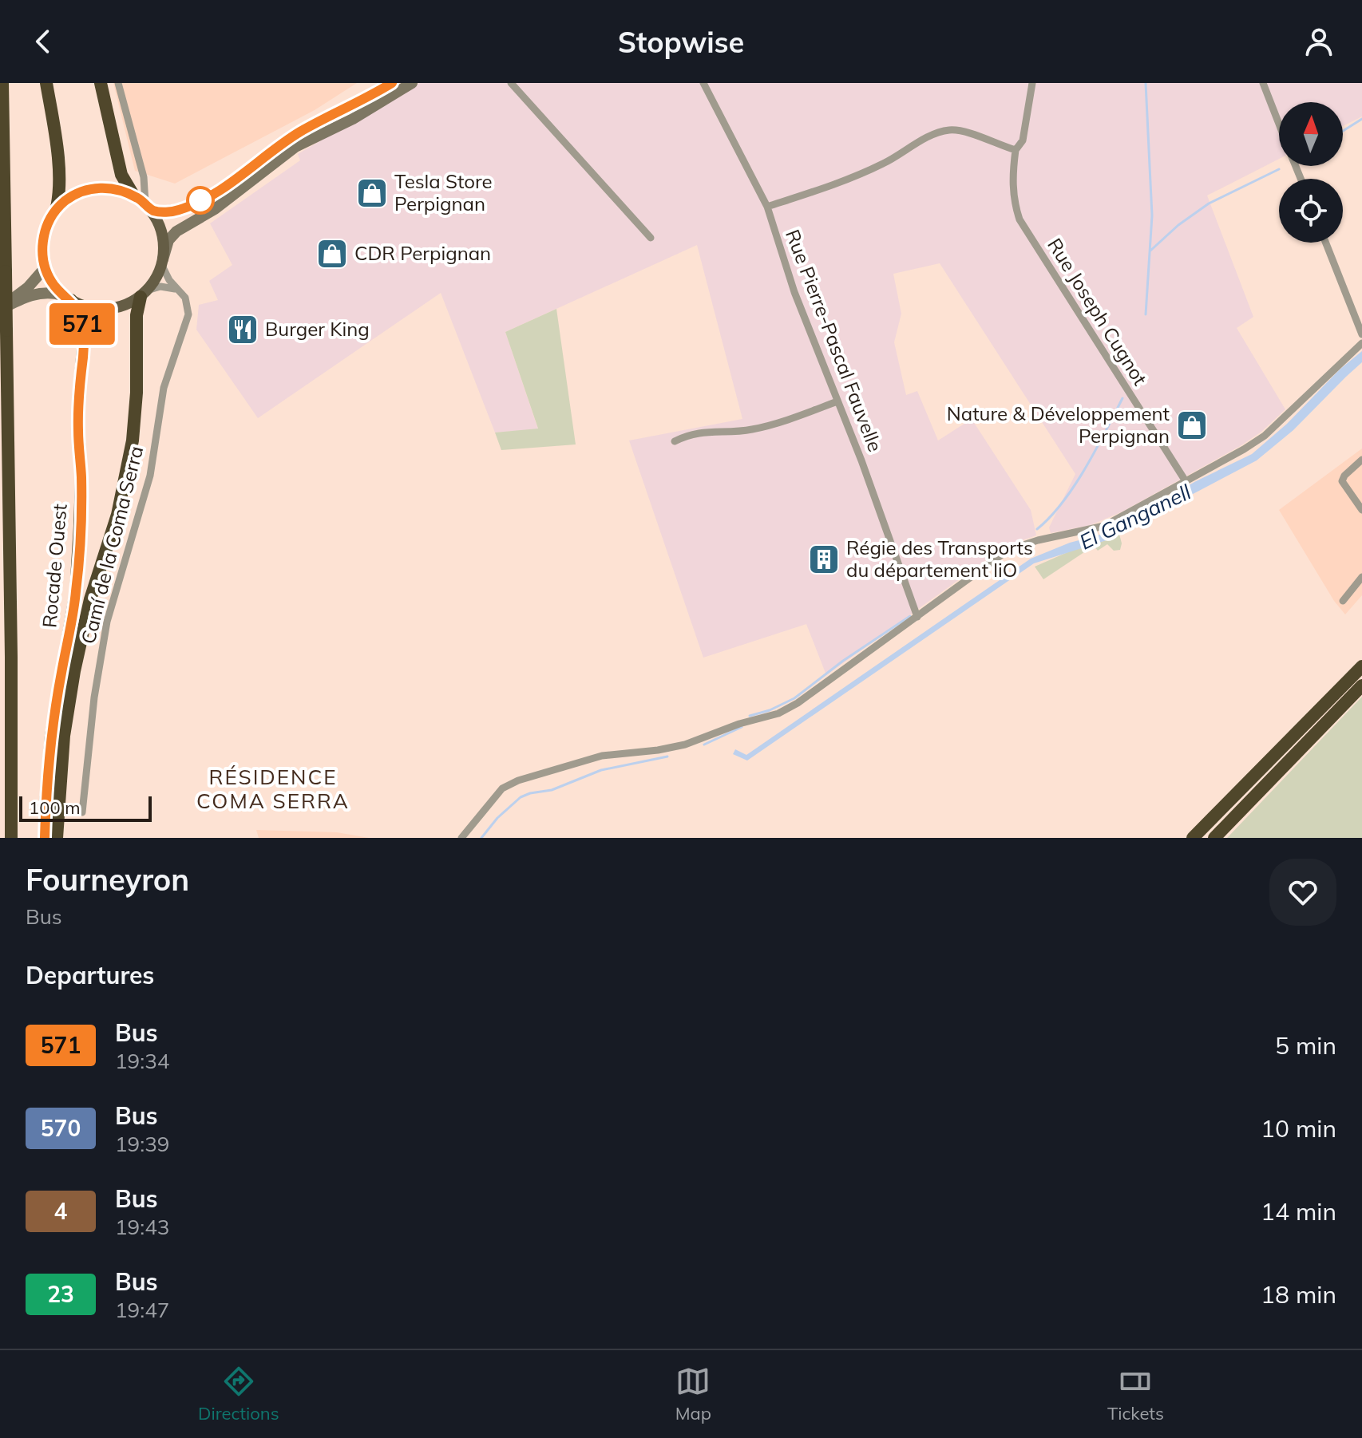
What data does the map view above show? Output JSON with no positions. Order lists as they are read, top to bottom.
{
  "streets": {
    "highway": ["Rocade Ouest"],
    "street": ["Rue Joseph Cugnot", "Rue Pierre-Pascal Fauvelle", "Camí de la Coma Serra"]
  },
  "districts": ["RÉSIDENCE COMA SERRA"],
  "water": ["El Ganganell"],
  "places": {
    "shop": ["Tesla Store Perpignan", "CDR Perpignan", "Nature & Développement Perpignan"],
    "restaurant": ["Burger King"],
    "building": ["Régie des Transports du département liO"]
  },
  "lines": ["bus line 571"],
  "scale_bar": "100 m",
  "north": "top",
  "page": {
    "header": "Stopwise",
    "on_map": "571",
    "scale": "100 m",
    "heading": [
      ["Fourneyron", "Bus"],
      "Departures"
    ],
    "list": [
      {
        "mark": "571",
        "name": "Bus",
        "note": "19:34",
        "value": "5 min"
      },
      {
        "mark": "570",
        "name": "Bus",
        "note": "19:39",
        "value": "10 min"
      },
      {
        "mark": "4",
        "name": "Bus",
        "note": "19:43",
        "value": "14 min"
      },
      {
        "mark": "23",
        "name": "Bus",
        "note": "19:47",
        "value": "18 min"
      }
    ],
    "tabs": ["Directions", "Map", "Tickets"]
  }
}
